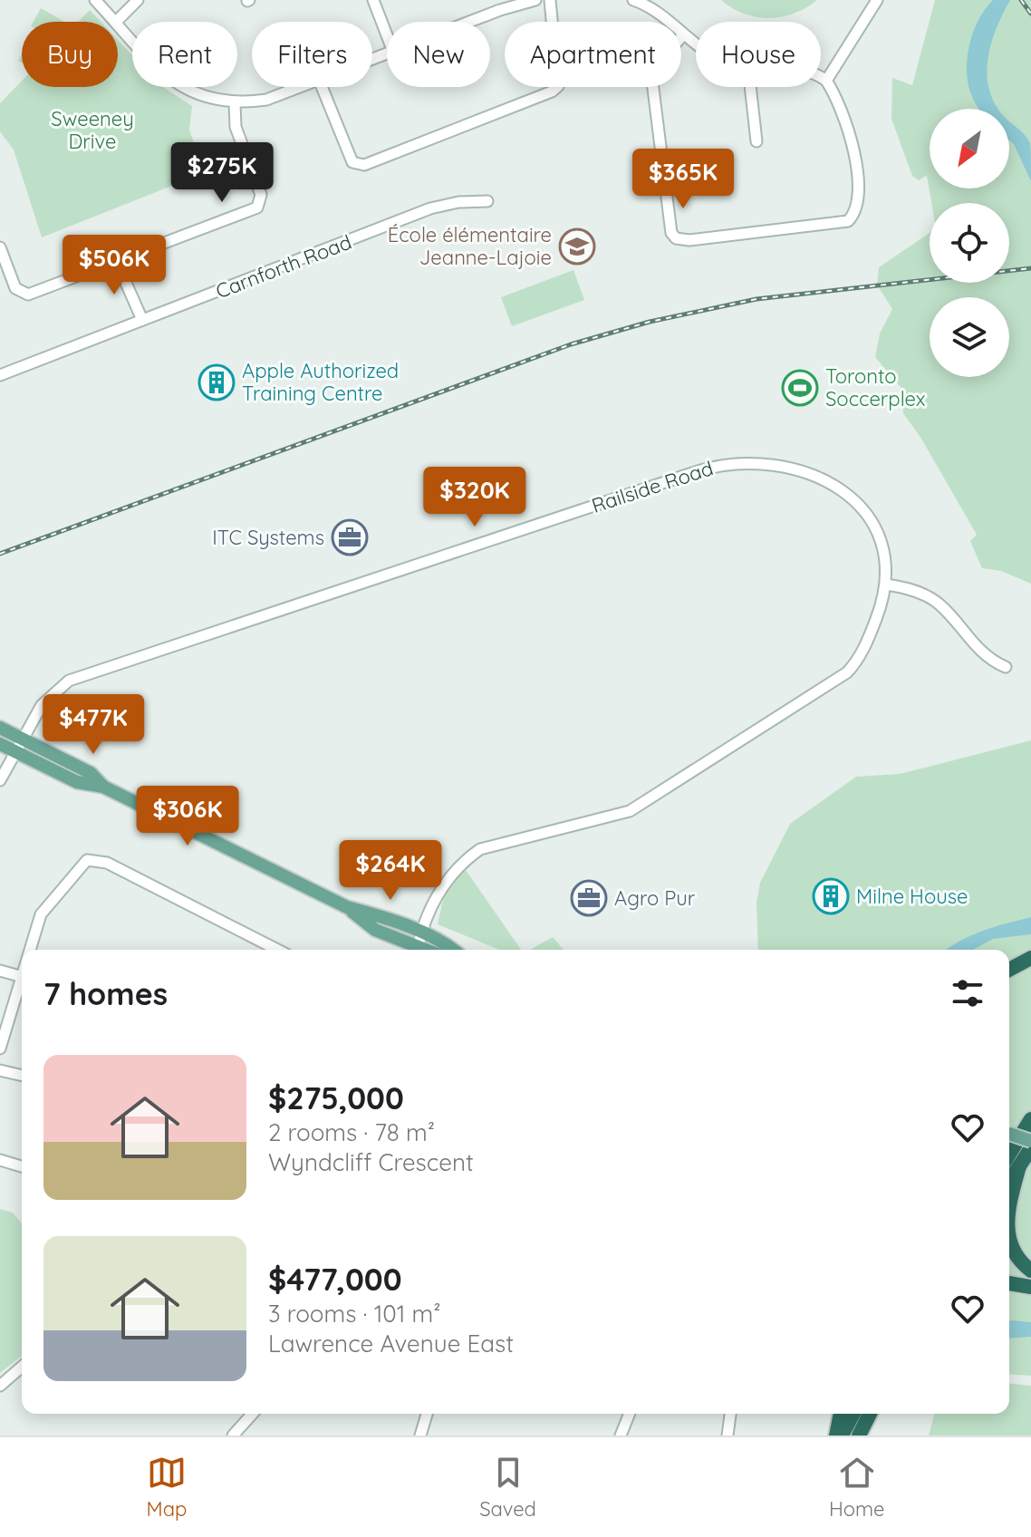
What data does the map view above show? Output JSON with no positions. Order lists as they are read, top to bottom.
{
  "streets": {
    "street": ["Carnforth Road", "Railside Road"]
  },
  "parks": ["Sweeney Drive"],
  "places": {
    "school or university": ["École élémentaire Jeanne-Lajoie"],
    "building": ["Apple Authorized Training Centre", "Milne House"],
    "sports": ["Toronto Soccerplex"],
    "office": ["ITC Systems", "Agro Pur"]
  },
  "north": "bottom left",
  "page": {
    "chip": [
      "Buy",
      "Rent",
      "Filters",
      "New",
      "Apartment",
      "House"
    ],
    "price": [
      "$275K",
      "$365K",
      "$506K",
      "$320K",
      "$477K",
      "$306K",
      "$264K"
    ],
    "heading": "7 homes",
    "list": [
      {
        "name": "$275,000",
        "note": "2 rooms · 78 m² · Wyndcliff Crescent"
      },
      {
        "name": "$477,000",
        "note": "3 rooms · 101 m² · Lawrence Avenue East"
      }
    ],
    "tabs": ["Map", "Saved", "Home"]
  }
}
